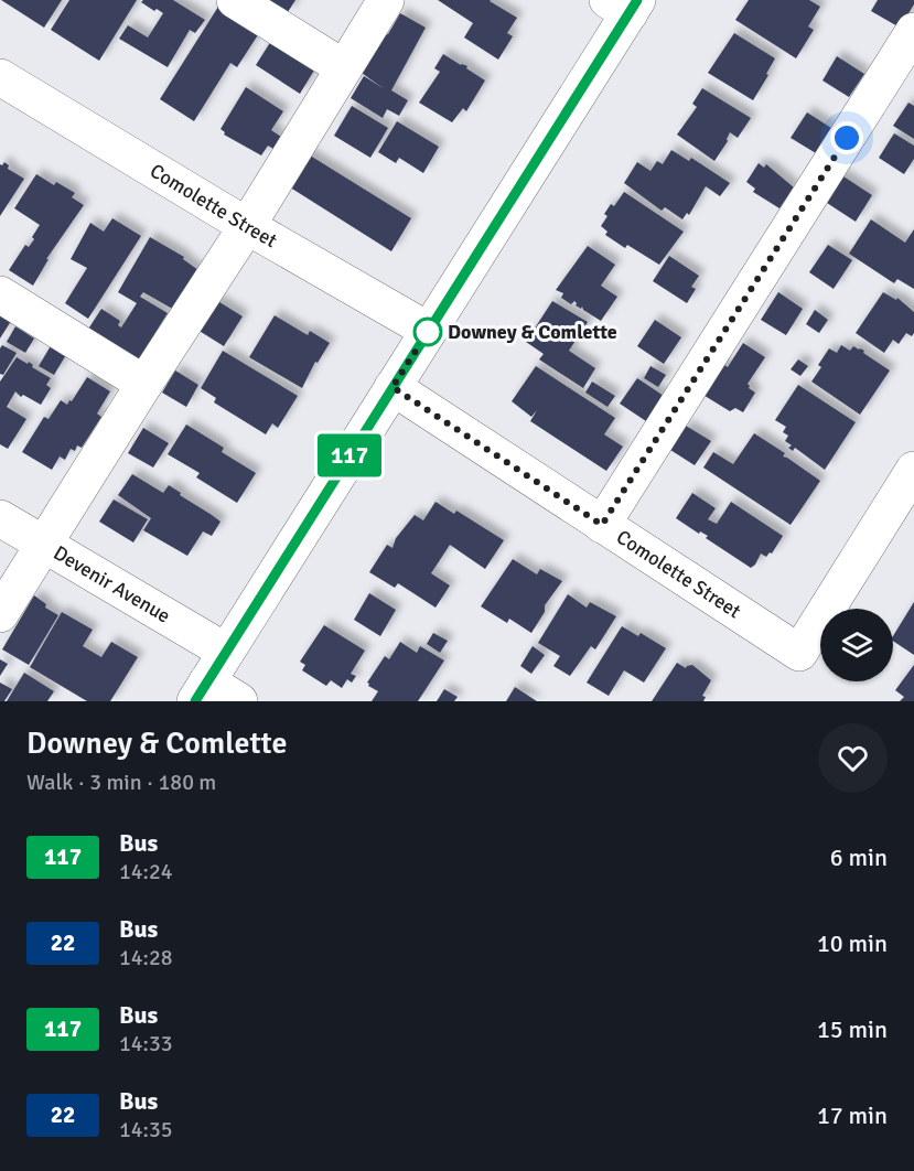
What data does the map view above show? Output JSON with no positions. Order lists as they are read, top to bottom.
{
  "streets": {
    "street": ["Comolette Street", "Devenir Avenue"]
  },
  "places": ["Downey & Comlette"],
  "lines": ["bus line 117"],
  "page": {
    "on_map": "117",
    "heading": ["Downey & Comlette", "Walk · 3 min · 180 m"],
    "list": [
      {
        "mark": "117",
        "name": "Bus",
        "note": "14:24",
        "value": "6 min"
      },
      {
        "mark": "22",
        "name": "Bus",
        "note": "14:28",
        "value": "10 min"
      },
      {
        "mark": "117",
        "name": "Bus",
        "note": "14:33",
        "value": "15 min"
      },
      {
        "mark": "22",
        "name": "Bus",
        "note": "14:35",
        "value": "17 min"
      }
    ]
  }
}
